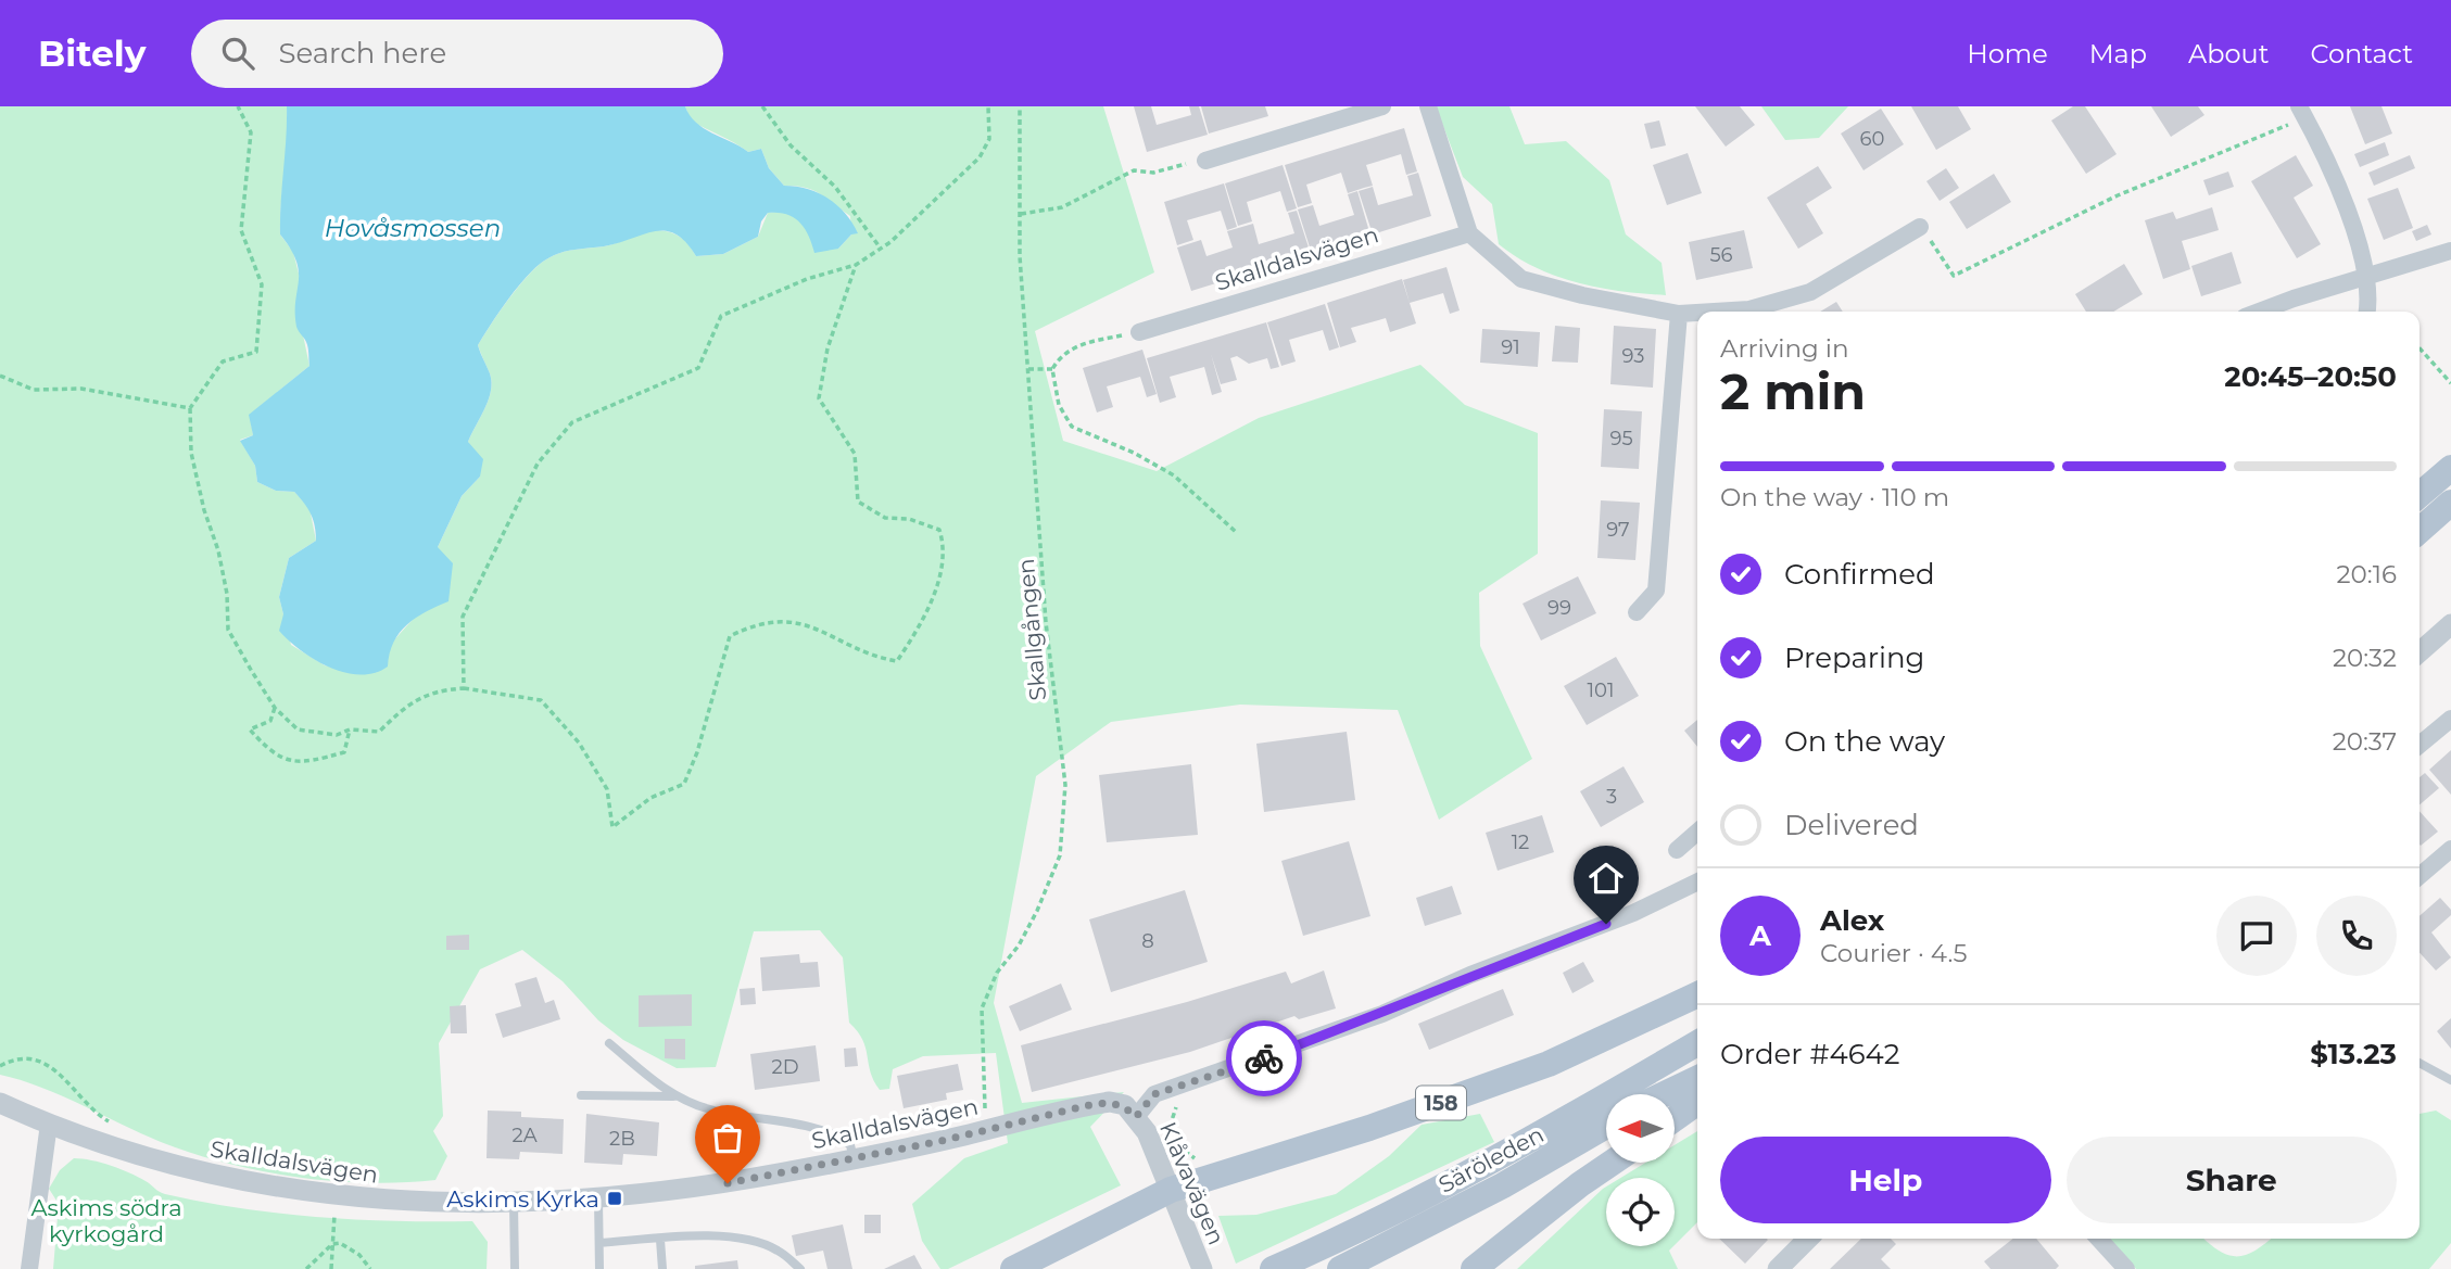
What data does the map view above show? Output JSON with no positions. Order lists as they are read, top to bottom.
{
  "streets": {
    "main road": ["158", "Säröleden"],
    "street": ["Skalldalsvägen", "Klåvavägen"],
    "path": ["Skallgången"]
  },
  "crossings": [
    ["Skalldalsvägen", "Skallgången"],
    ["Skalldalsvägen", "Klåvavägen"],
    ["158", "Klåvavägen"]
  ],
  "water": ["Hovåsmossen"],
  "parks": ["Askims södra kyrkogård"],
  "places": {
    "transit": ["Askims Kyrka"]
  },
  "house_numbers": [
    "60",
    "56",
    "91",
    "93",
    "95",
    "97",
    "99",
    "101",
    "3",
    "12",
    "8",
    "2D",
    "2A",
    "2B"
  ],
  "north": "left",
  "page": {
    "header": "Bitely",
    "search": "Search here",
    "nav": [
      "Home",
      "Map",
      "About",
      "Contact"
    ],
    "heading": ["2 min", "Arriving in", "20:45–20:50"],
    "panel": [
      "Alex",
      "Courier · 4.5",
      "Order #4642",
      "$13.23"
    ],
    "bar": "On the way · 110 m",
    "list": [
      ["Confirmed", "20:16"],
      ["Preparing", "20:32"],
      ["On the way", "20:37"],
      "Delivered"
    ],
    "round": "A",
    "buttons": ["Help", "Share"]
  }
}
